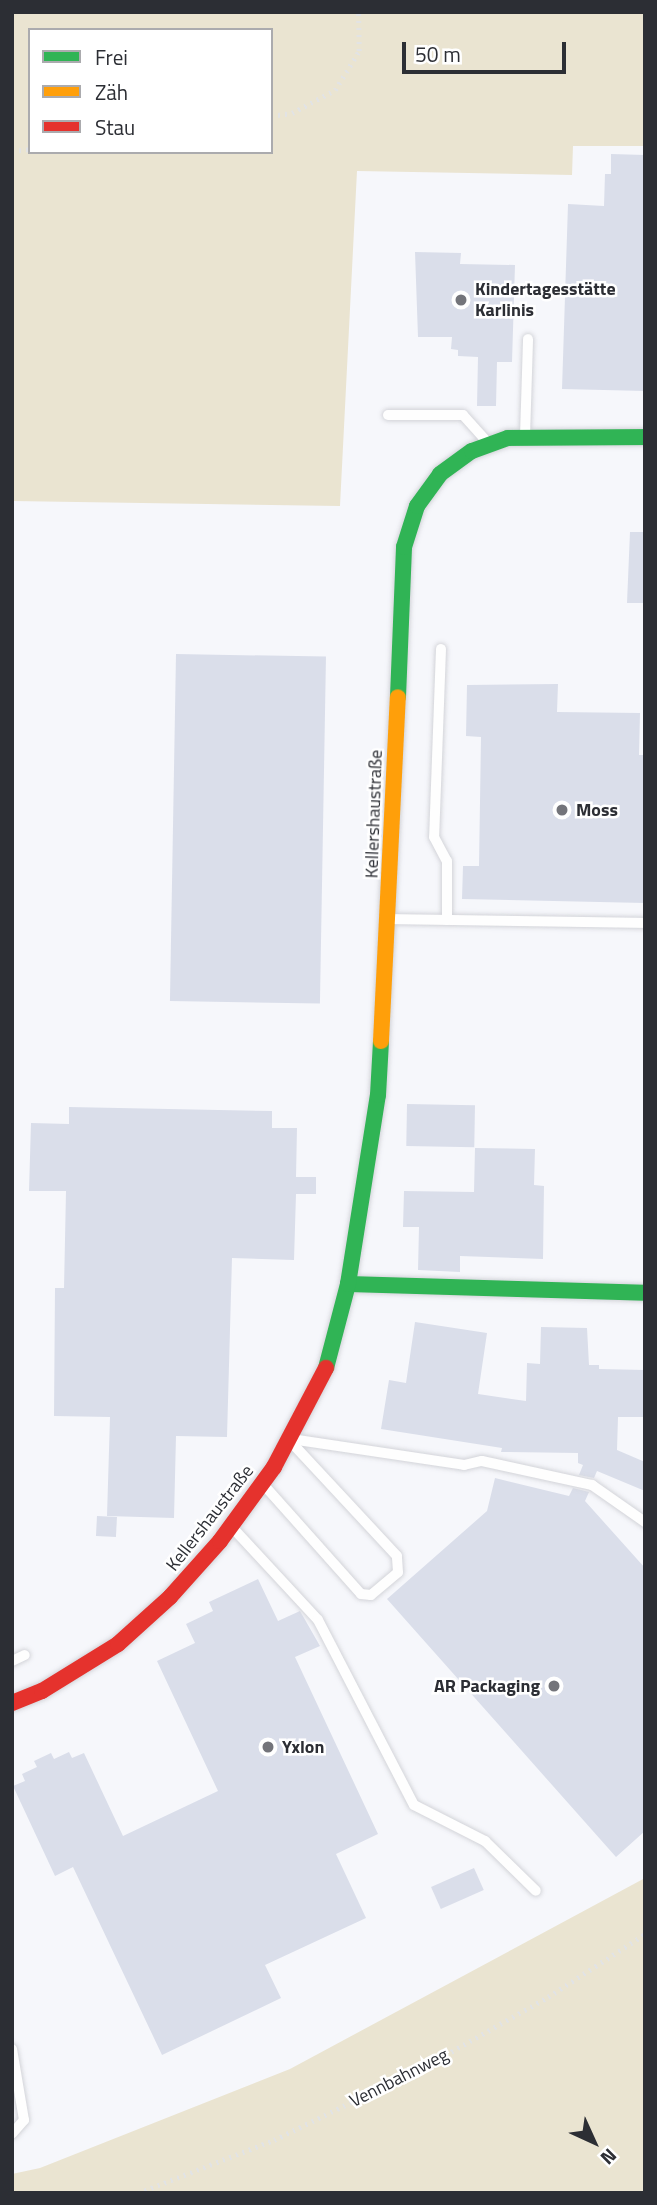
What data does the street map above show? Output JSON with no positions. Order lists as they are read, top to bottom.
{
  "streets": {
    "street": ["Kellershaustraße"],
    "path": ["Vennbahnweg"]
  },
  "places": [
    "Kindertagesstätte Karlinis",
    "Moss",
    "AR Packaging",
    "Yxlon"
  ],
  "legend": ["Frei", "Zäh", "Stau"],
  "scale_bar": "50 m",
  "north": "bottom right"
}
